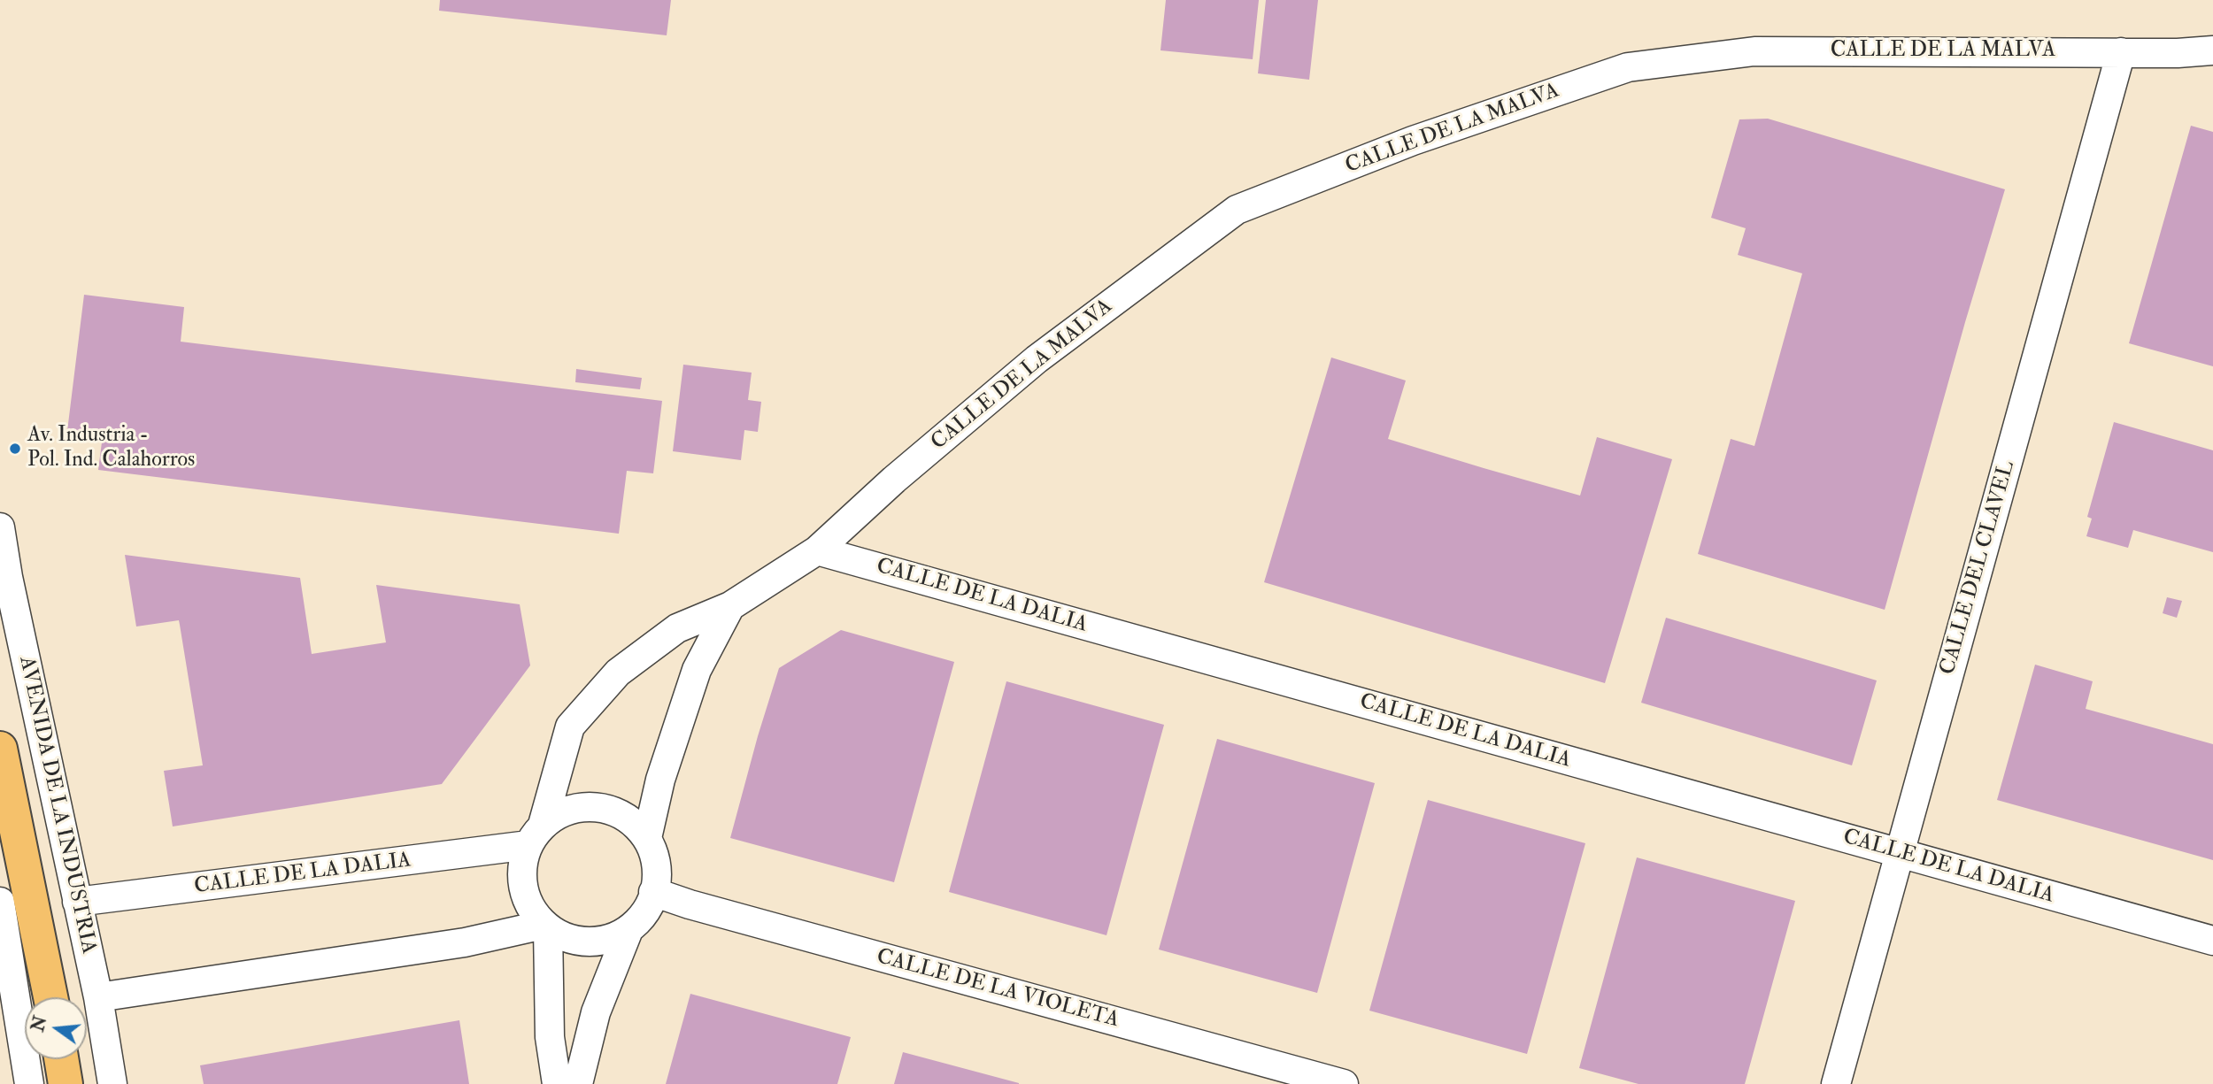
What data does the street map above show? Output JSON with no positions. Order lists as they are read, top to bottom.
{
  "streets": {
    "main road": ["AVENIDA DE LA INDUSTRIA"],
    "street": [
      "CALLE DE LA MALVA",
      "CALLE DEL CLAVEL",
      "CALLE DE LA DALIA",
      "CALLE DE LA VIOLETA"
    ]
  },
  "crossings": [
    ["CALLE DE LA MALVA", "CALLE DEL CLAVEL"],
    ["CALLE DE LA MALVA", "CALLE DE LA DALIA"],
    ["CALLE DEL CLAVEL", "CALLE DE LA DALIA"],
    ["CALLE DE LA DALIA", "AVENIDA DE LA INDUSTRIA"],
    ["CALLE DE LA DALIA", "CALLE DE LA VIOLETA"]
  ],
  "places": ["Av. Industria - Pol. Ind. Calahorros"],
  "north": "left"
}
